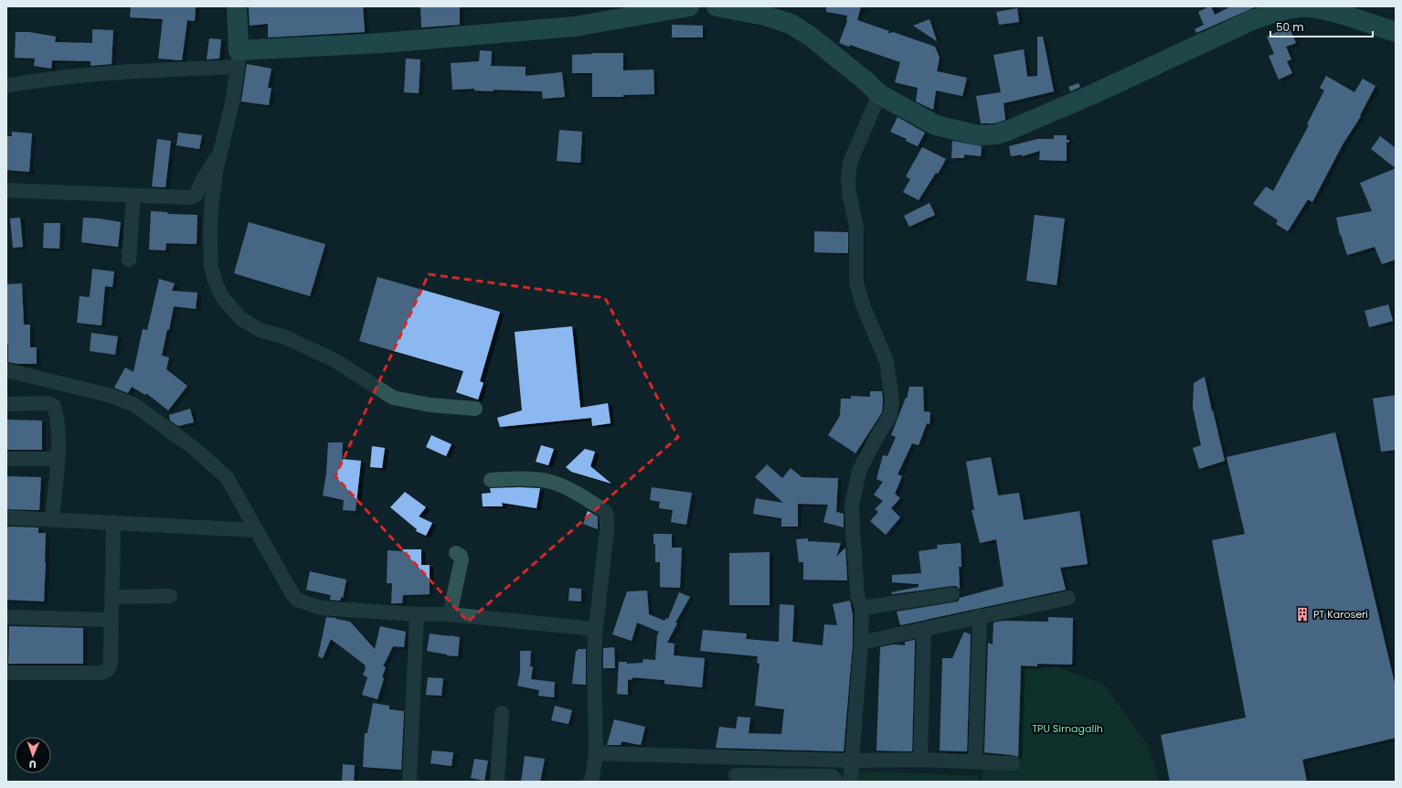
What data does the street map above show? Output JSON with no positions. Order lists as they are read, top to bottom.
{
  "parks": ["TPU Sirnagalih"],
  "places": {
    "building": ["PT Karoseri"]
  },
  "scale_bar": "50 m",
  "north": "bottom"
}
